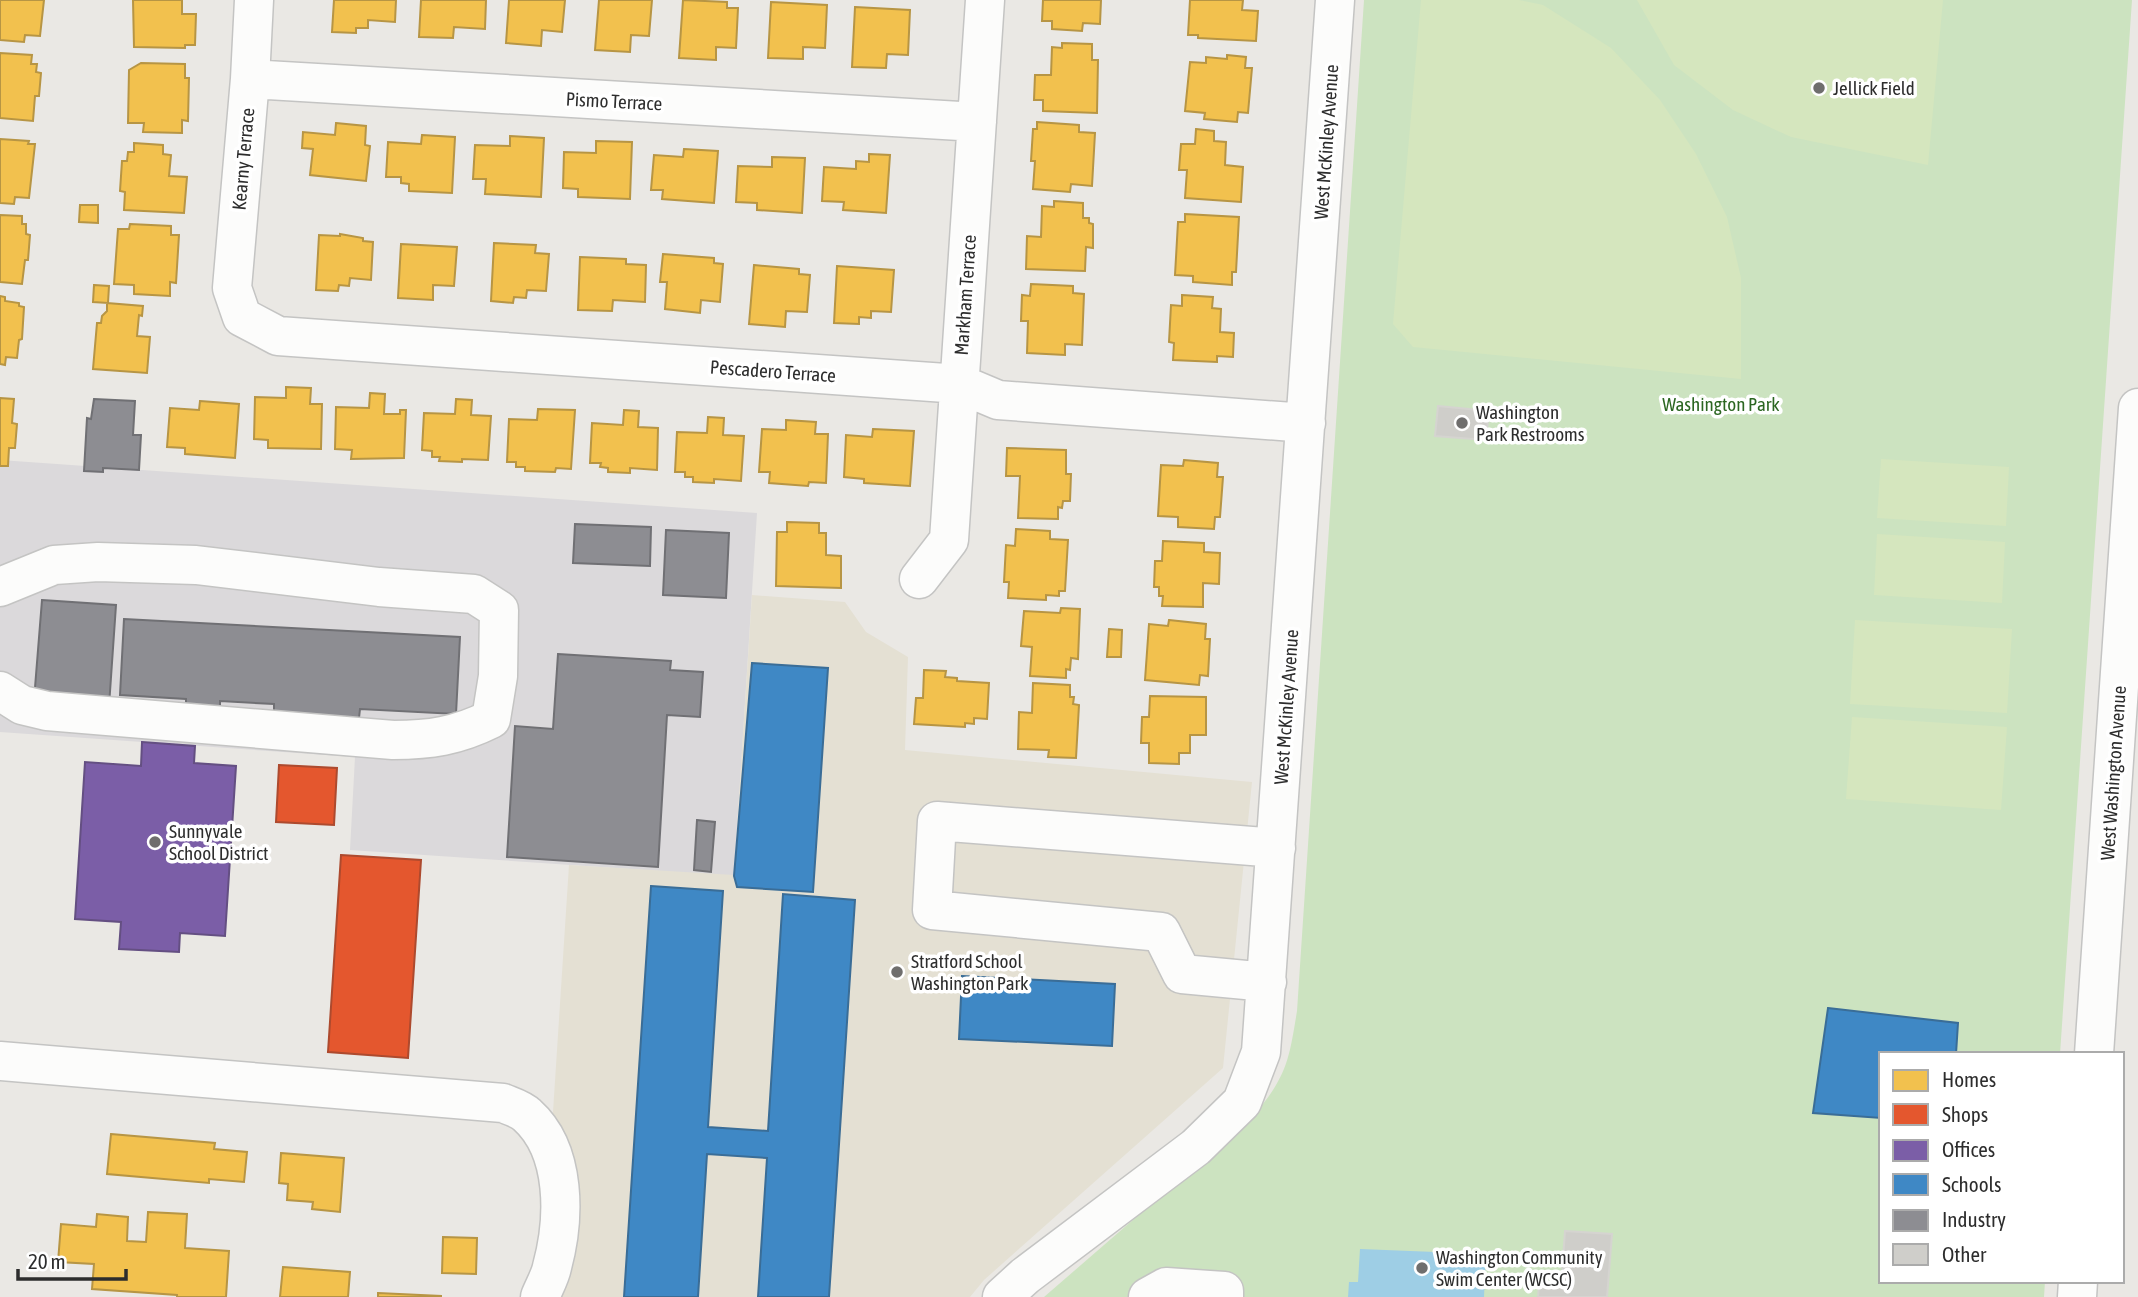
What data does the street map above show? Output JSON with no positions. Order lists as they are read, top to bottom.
{
  "streets": {
    "street": [
      "Pismo Terrace",
      "West McKinley Avenue",
      "Kearny Terrace",
      "Markham Terrace",
      "Pescadero Terrace",
      "West Washington Avenue"
    ]
  },
  "crossings": [
    ["Pismo Terrace", "Kearny Terrace"],
    ["Pismo Terrace", "Markham Terrace"],
    ["West McKinley Avenue", "Pescadero Terrace"],
    ["Kearny Terrace", "Pescadero Terrace"],
    ["Markham Terrace", "Pescadero Terrace"]
  ],
  "parks": ["Washington Park"],
  "places": [
    "Jellick Field",
    "Washington Park Restrooms",
    "Sunnyvale School District",
    "Stratford School Washington Park",
    "Washington Community Swim Center (WCSC)"
  ],
  "legend": [
    "Homes",
    "Shops",
    "Offices",
    "Schools",
    "Industry",
    "Other"
  ],
  "scale_bar": "20 m"
}
